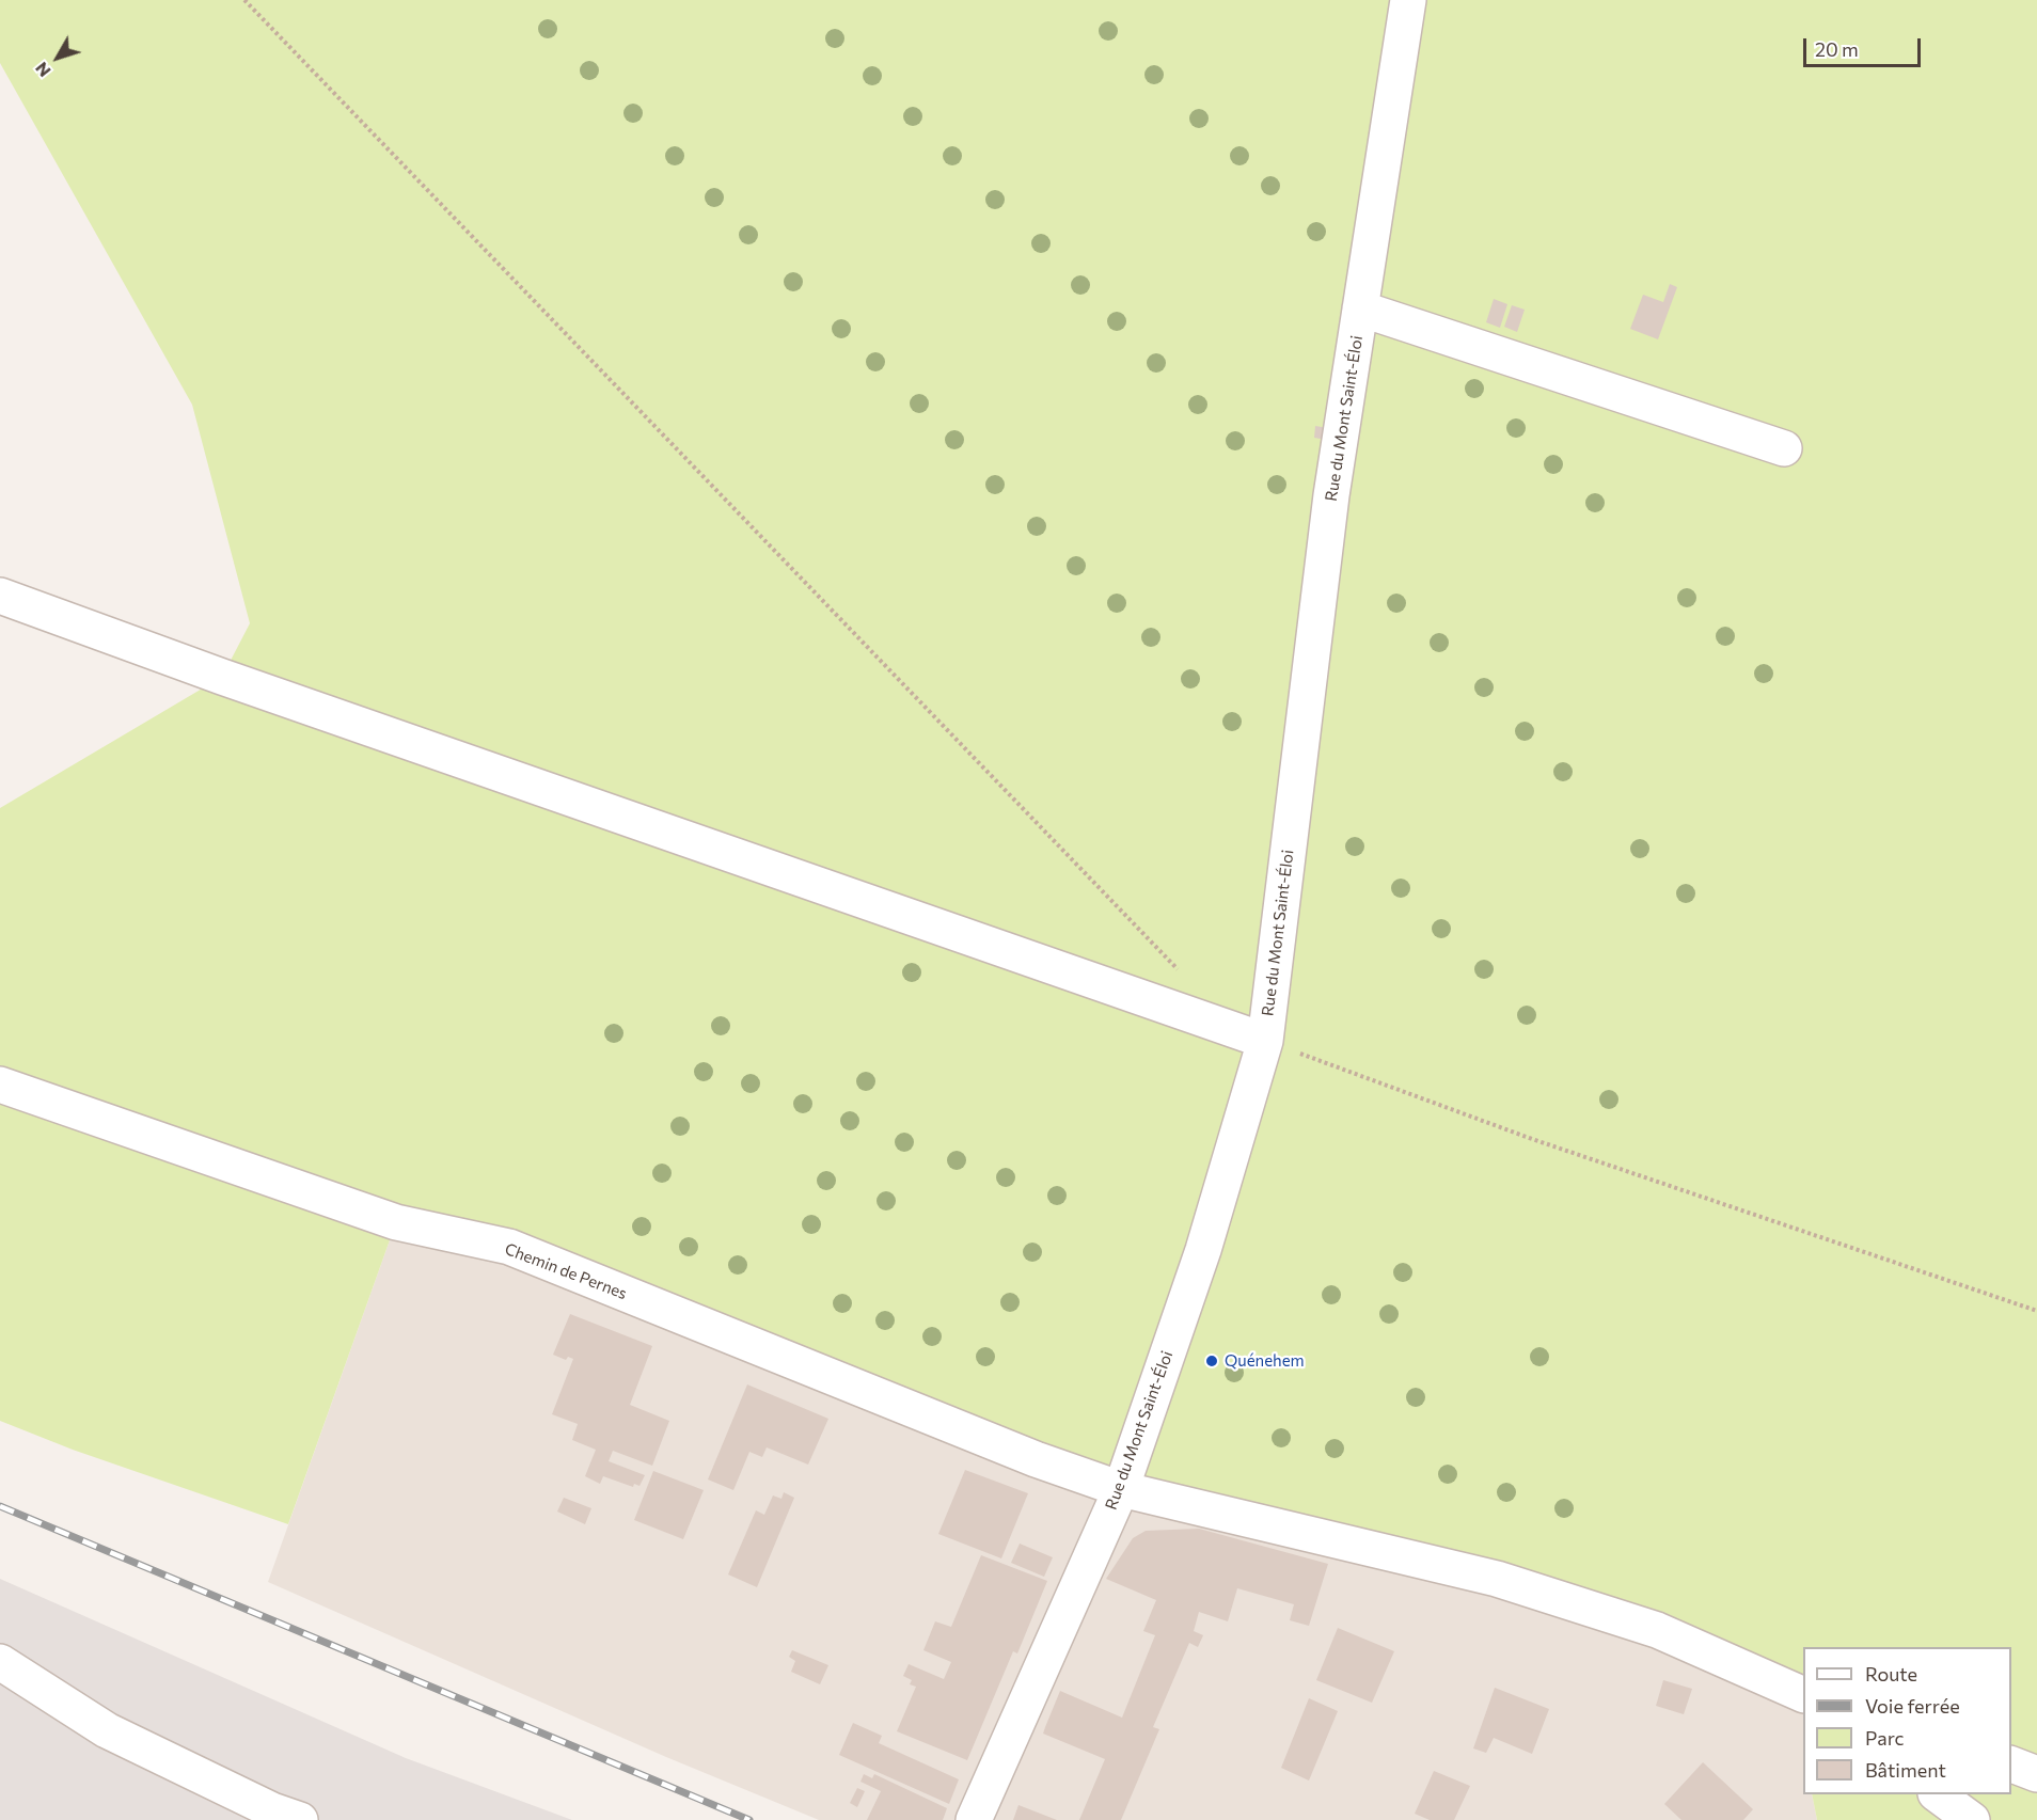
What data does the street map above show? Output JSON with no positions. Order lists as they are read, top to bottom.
{
  "streets": {
    "street": ["Rue du Mont Saint-Éloi", "Chemin de Pernes"]
  },
  "crossings": [
    ["Rue du Mont Saint-Éloi", "Chemin de Pernes"]
  ],
  "places": ["Quénehem"],
  "legend": [
    "Route",
    "Voie ferrée",
    "Parc",
    "Bâtiment"
  ],
  "scale_bar": "20 m",
  "north": "bottom left"
}
